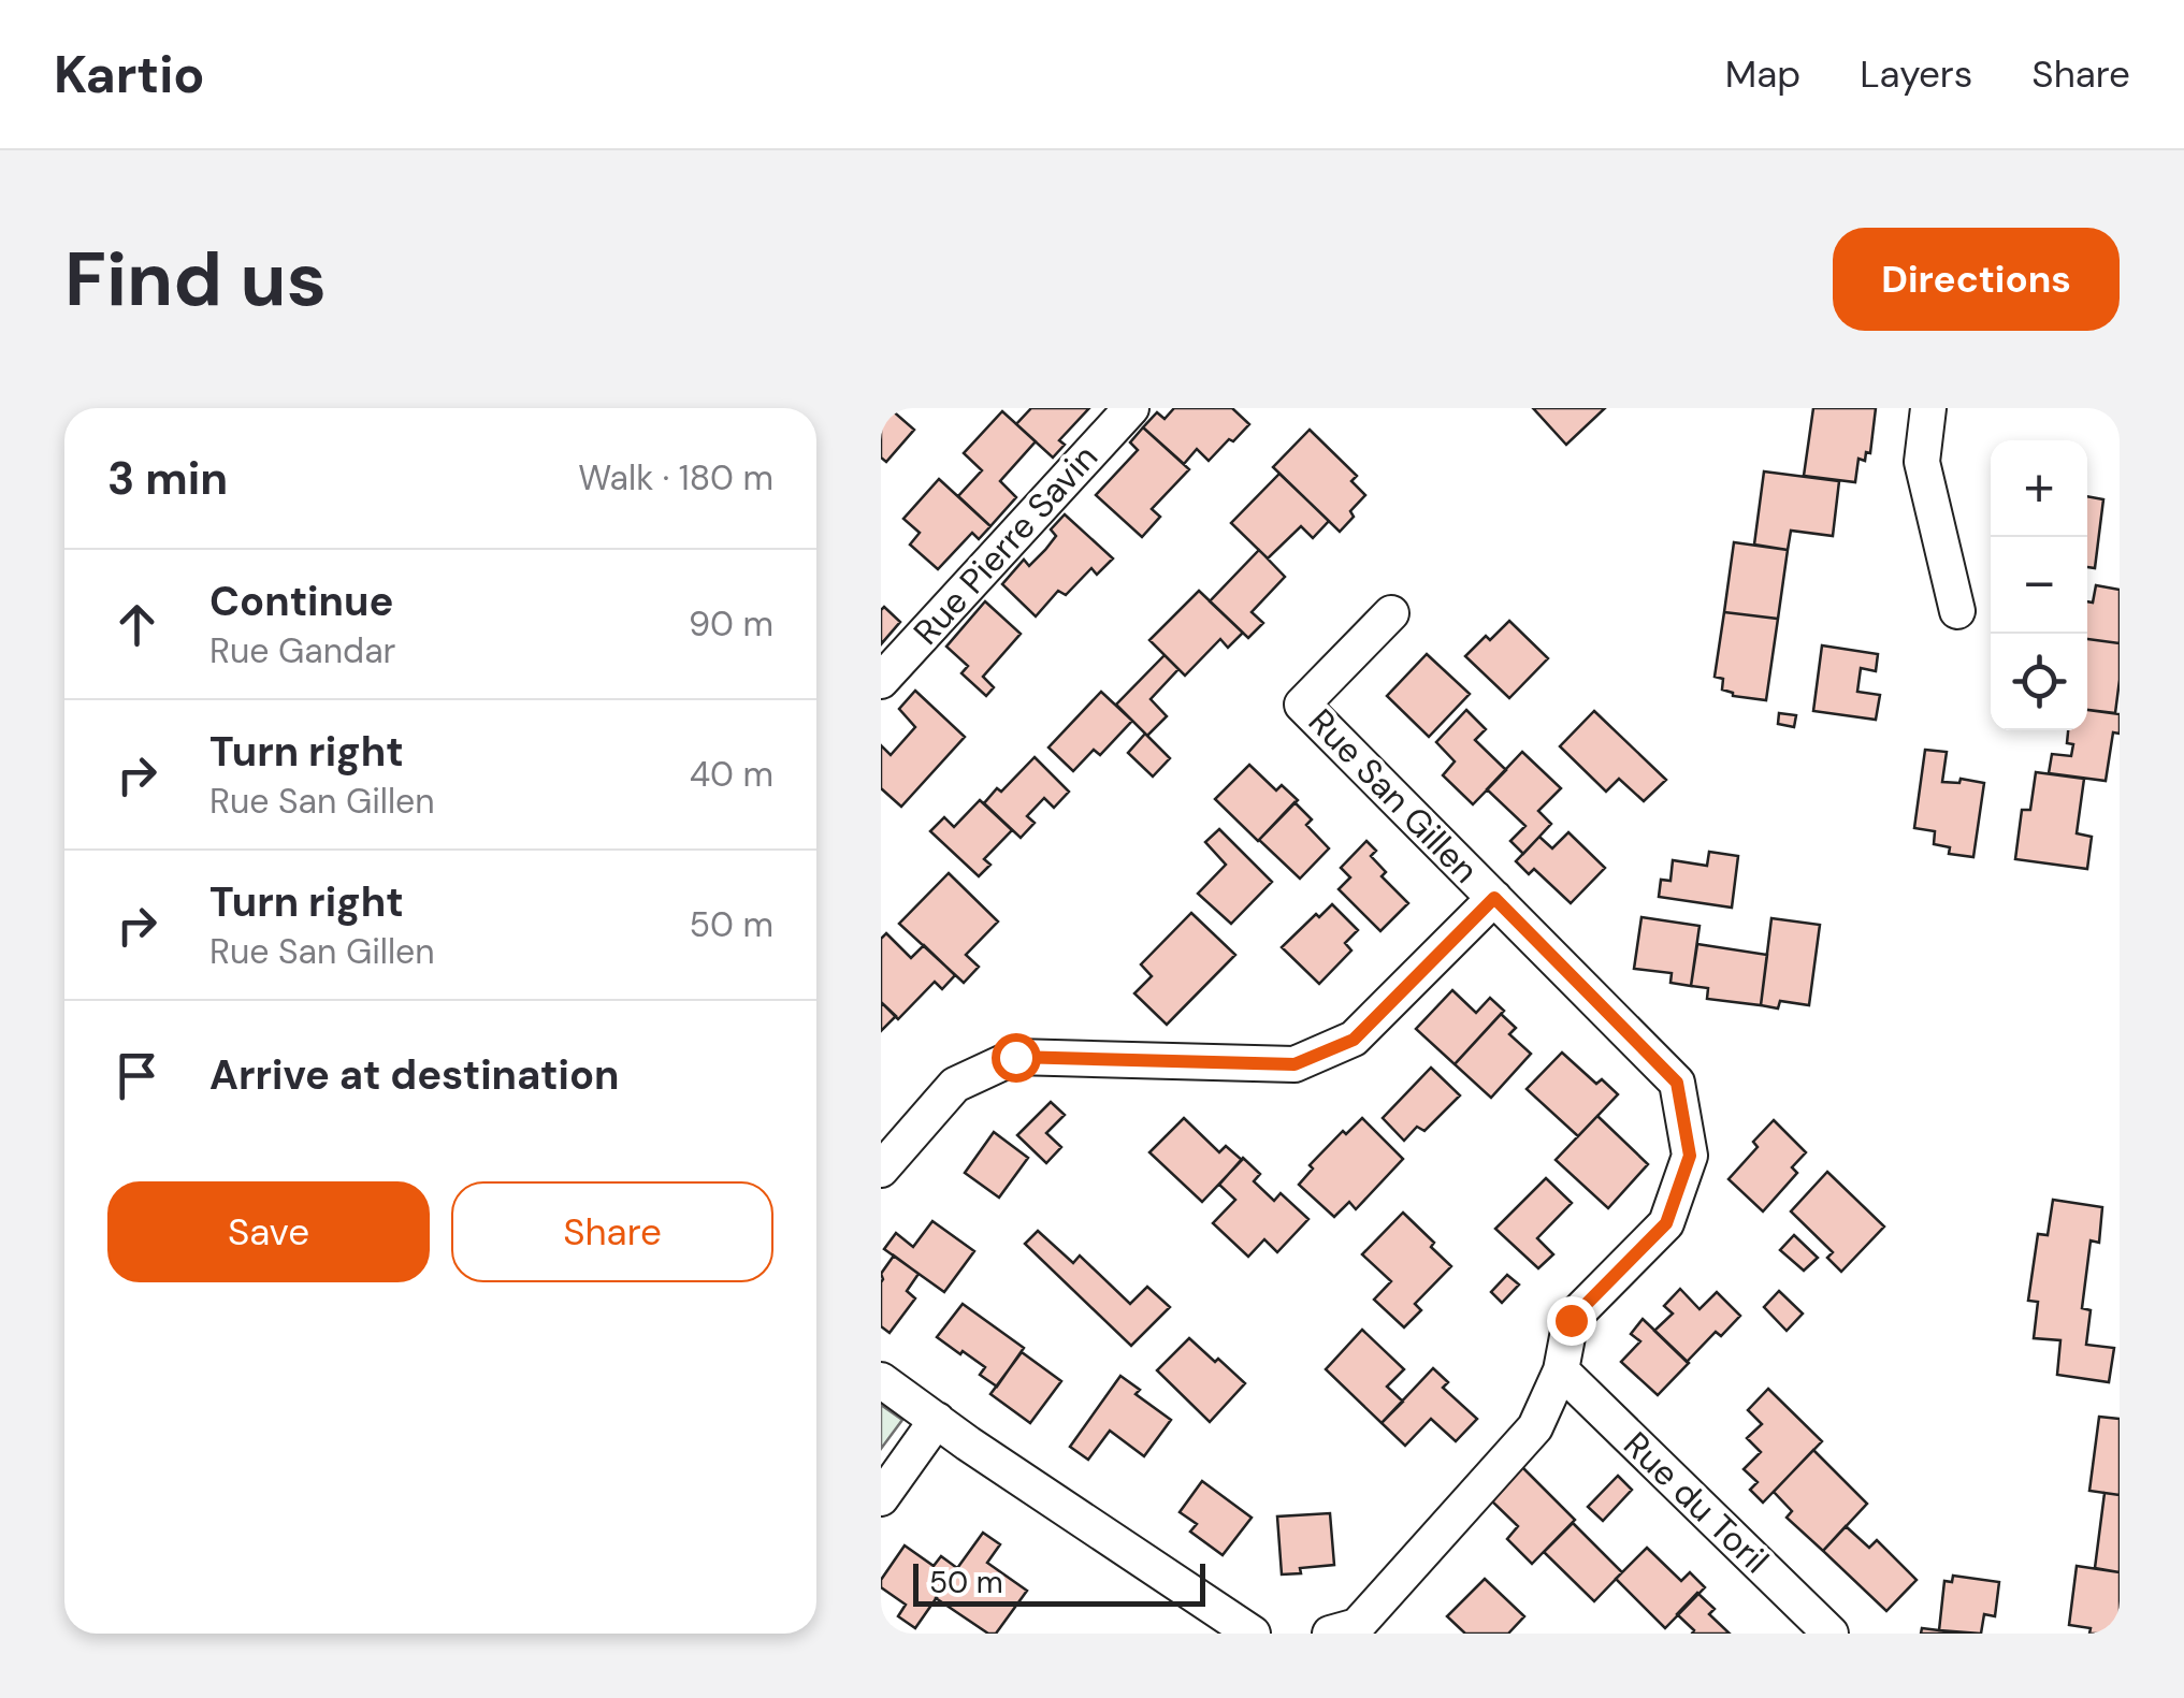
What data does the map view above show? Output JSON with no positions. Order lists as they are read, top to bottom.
{
  "streets": {
    "street": ["Rue Pierre Savin", "Rue San Gillen", "Rue du Toril"]
  },
  "crossings": [
    ["Rue San Gillen", "Rue du Toril"]
  ],
  "scale_bar": "50 m",
  "page": {
    "header": "Kartio",
    "nav": ["Map", "Layers", "Share"],
    "buttons": [
      "Directions",
      ["Save", "Share"]
    ],
    "title": "Find us",
    "heading": ["3 min", "Walk · 180 m"],
    "map_buttons": ["+", "−"],
    "list": [
      ["Continue", "Rue Gandar", "90 m"],
      ["Turn right", "Rue San Gillen", "40 m"],
      ["Turn right", "Rue San Gillen", "50 m"],
      "Arrive at destination"
    ],
    "scale": "50 m"
  }
}
